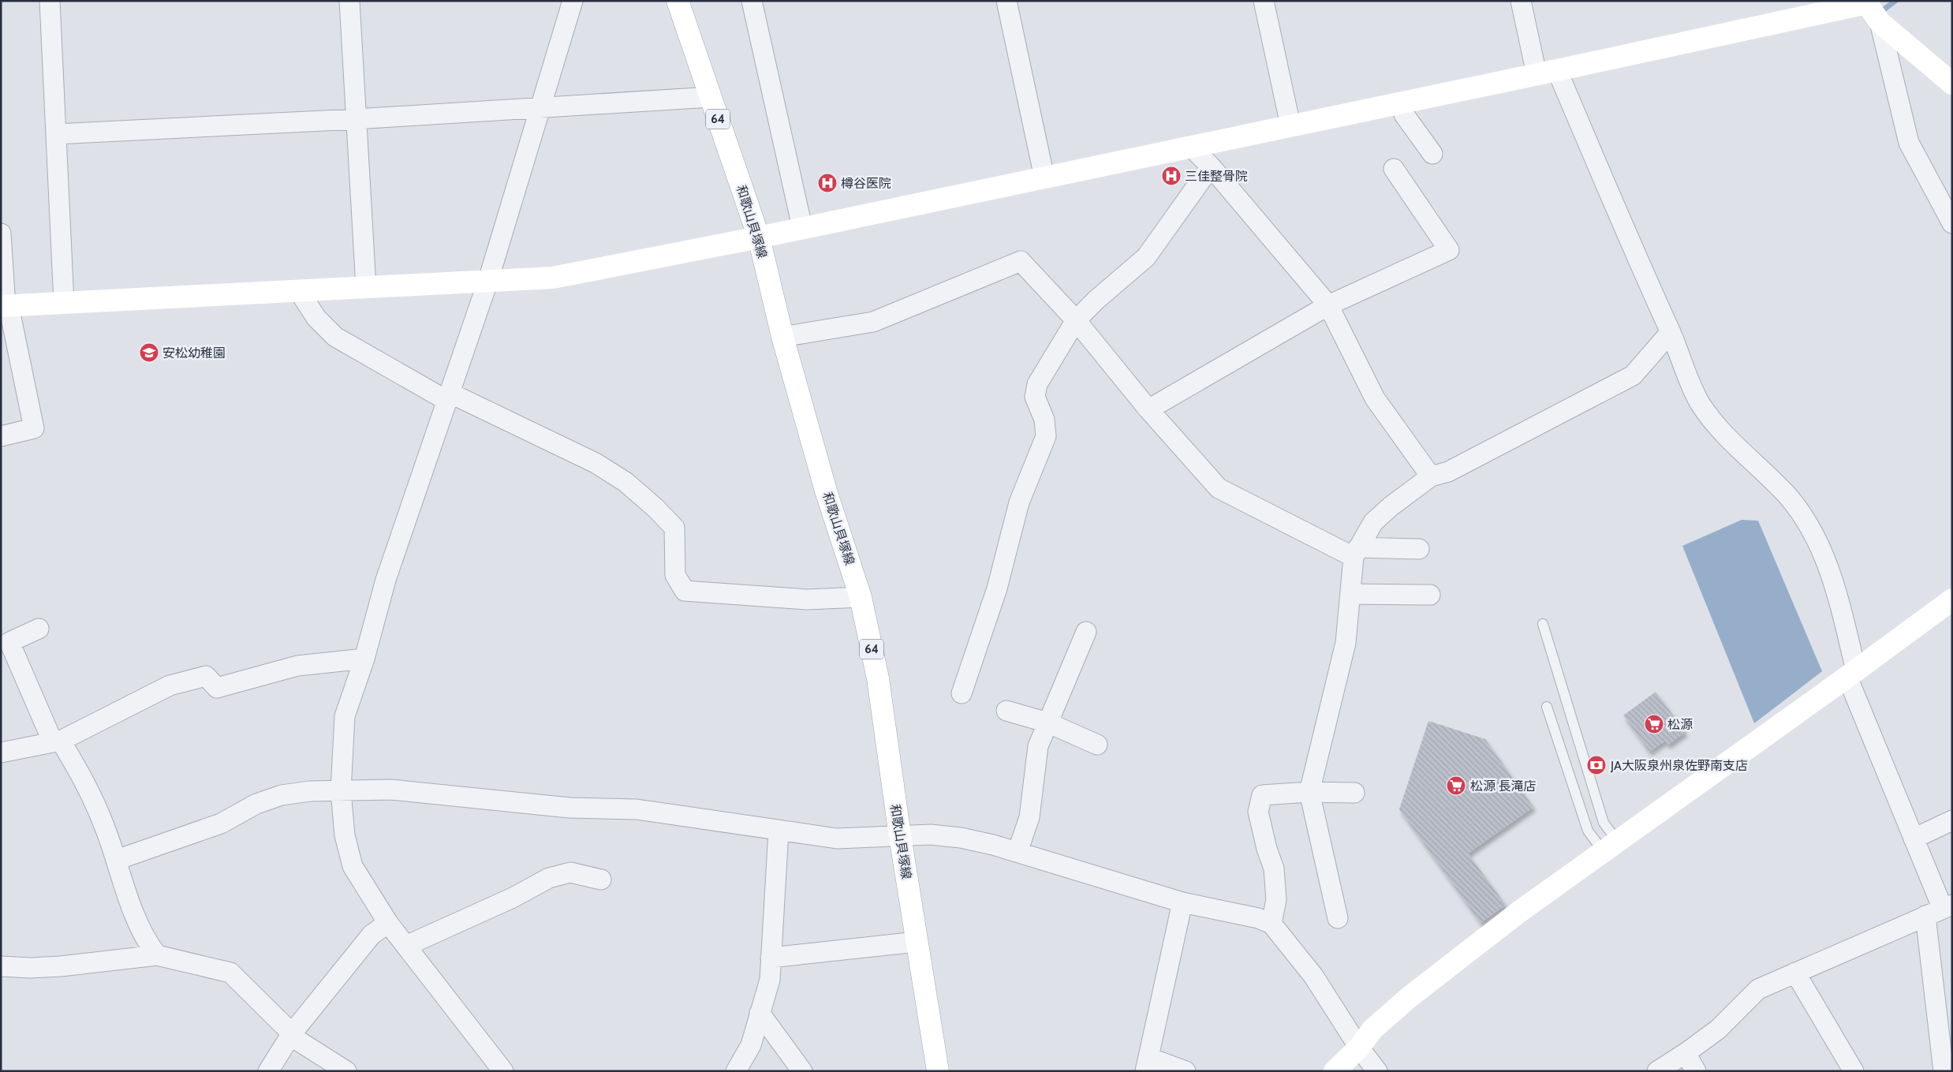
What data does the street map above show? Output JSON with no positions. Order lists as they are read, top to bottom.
{
  "streets": {
    "street": ["64", "和歌山貝塚線"]
  },
  "places": {
    "hospital": ["三佳整骨院", "樽谷医院"],
    "school or university": ["安松幼稚園"],
    "supermarket": ["松源", "松源 長滝店"],
    "bank": ["JA大阪泉州泉佐野南支店"]
  }
}
